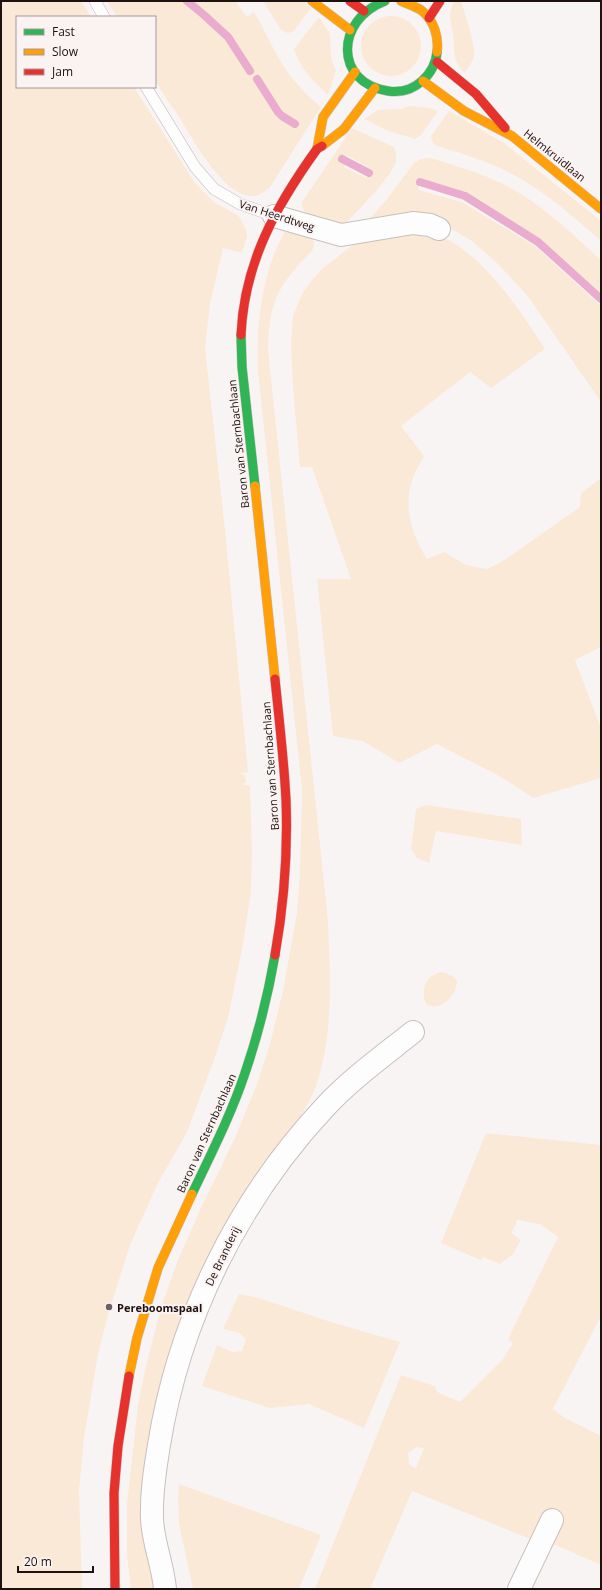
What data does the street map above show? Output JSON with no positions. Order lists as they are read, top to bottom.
{
  "streets": {
    "main road": ["Helmkruidlaan", "Baron van Sternbachlaan"],
    "street": ["Van Heerdtweg", "De Branderij"]
  },
  "crossings": [
    ["Van Heerdtweg", "Baron van Sternbachlaan"]
  ],
  "places": ["Pereboomspaal"],
  "legend": ["Fast", "Slow", "Jam"],
  "scale_bar": "20 m"
}
